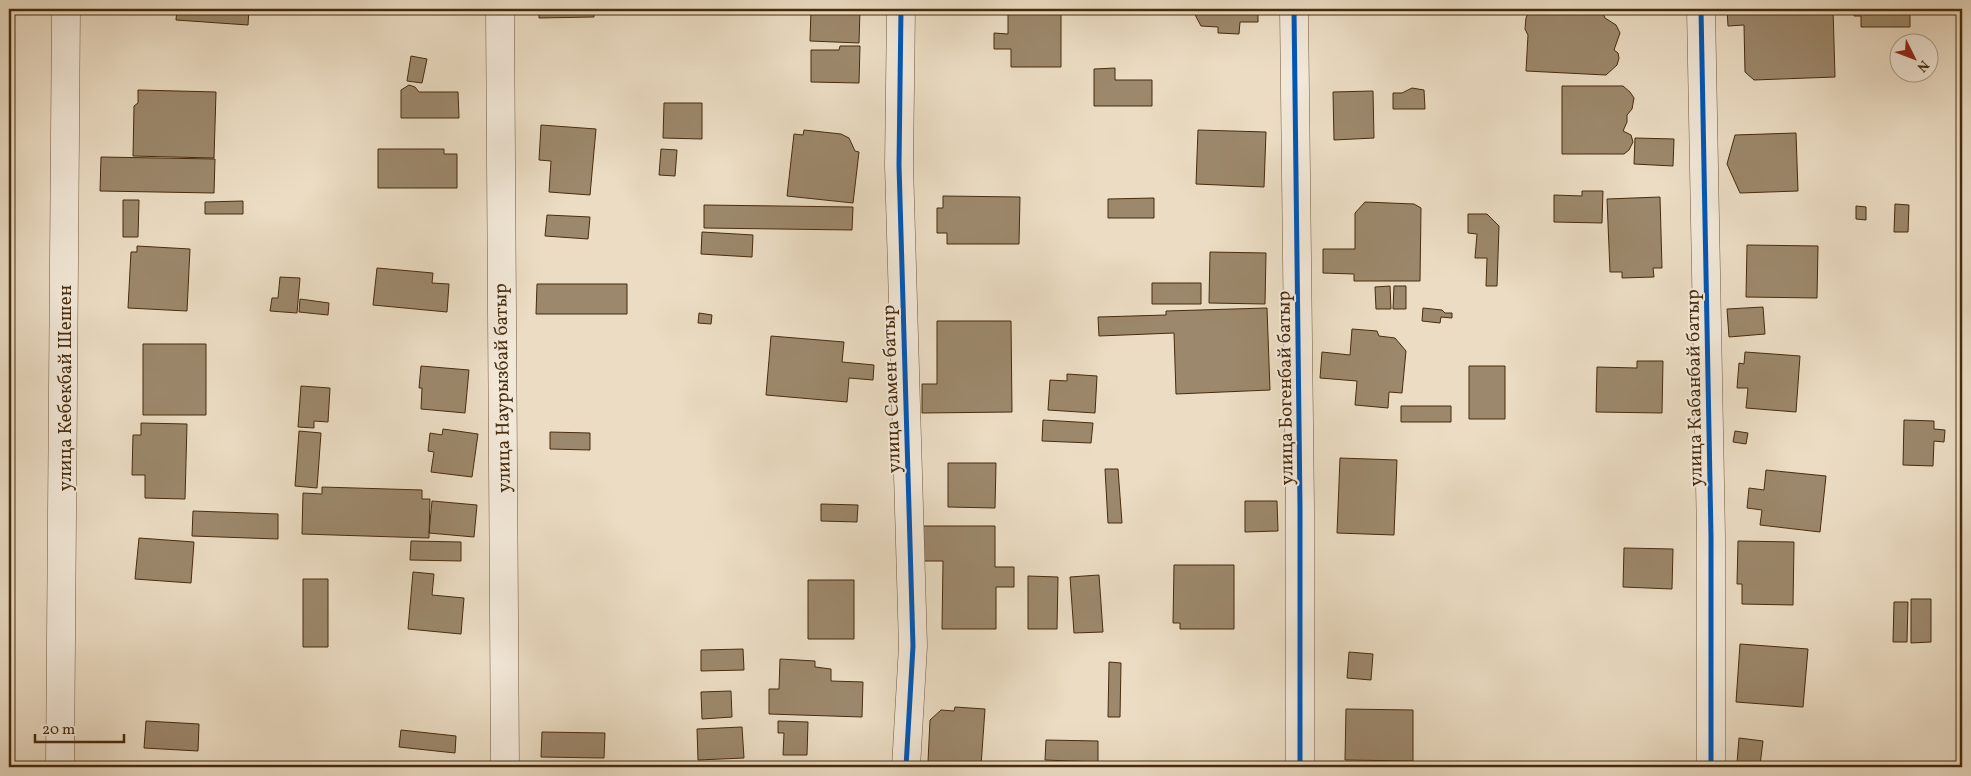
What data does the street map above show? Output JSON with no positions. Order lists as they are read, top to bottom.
{
  "streets": {
    "street": [
      "улица Кебекбай Шешен",
      "улица Наурызбай батыр",
      "улица Богенбай батыр",
      "улица Кабанбай батыр",
      "улица Самен батыр"
    ]
  },
  "scale_bar": "20 m",
  "north": "bottom right"
}
